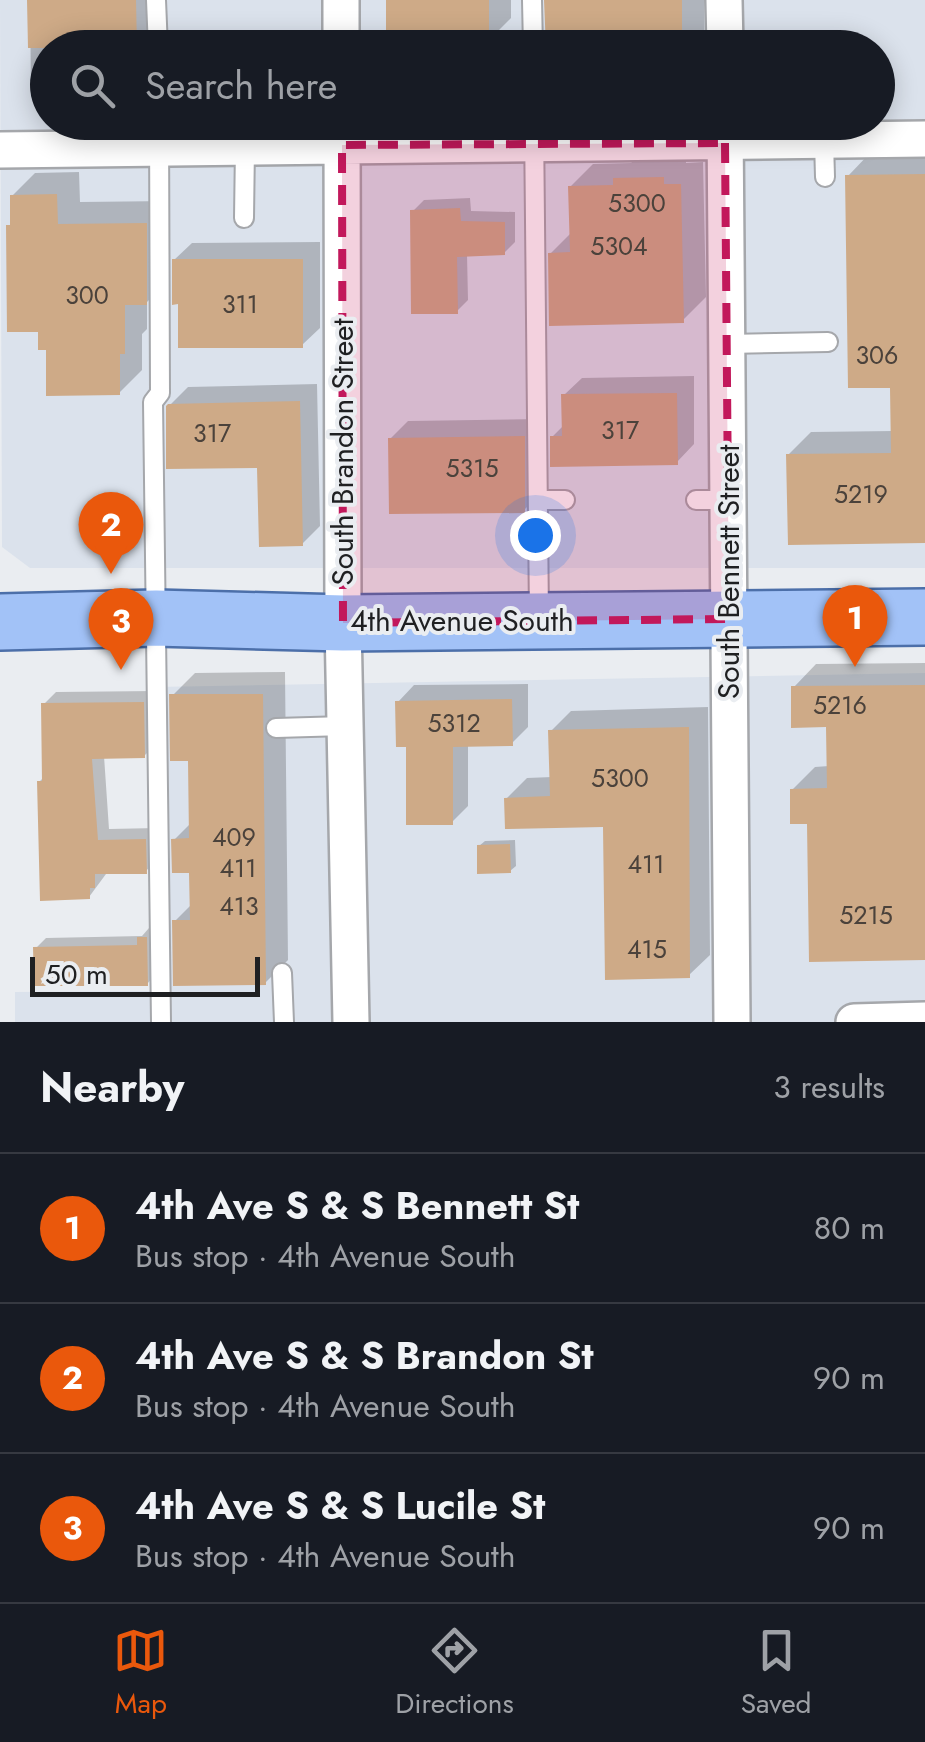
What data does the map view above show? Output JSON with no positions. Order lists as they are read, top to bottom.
{
  "streets": {
    "main road": ["4th Avenue South"],
    "street": ["South Brandon Street", "South Bennett Street"]
  },
  "crossings": [
    ["South Brandon Street", "4th Avenue South"],
    ["South Bennett Street", "4th Avenue South"]
  ],
  "house_numbers": [
    "5300",
    "5304",
    "300",
    "311",
    "306",
    "317",
    "317",
    "5315",
    "5219",
    "5216",
    "5312",
    "5300",
    "409",
    "411",
    "411",
    "413",
    "5215",
    "415"
  ],
  "scale_bar": "50 m",
  "page": {
    "search": "Search here",
    "pins": ["2", "1", "3"],
    "scale": "50 m",
    "heading": ["Nearby", "3 results"],
    "list": [
      {
        "mark": "1",
        "name": "4th Ave S & S Bennett St",
        "note": "Bus stop · 4th Avenue South",
        "value": "80 m"
      },
      {
        "mark": "2",
        "name": "4th Ave S & S Brandon St",
        "note": "Bus stop · 4th Avenue South",
        "value": "90 m"
      },
      {
        "mark": "3",
        "name": "4th Ave S & S Lucile St",
        "note": "Bus stop · 4th Avenue South",
        "value": "90 m"
      }
    ],
    "nav": ["Map", "Directions", "Saved"]
  }
}
